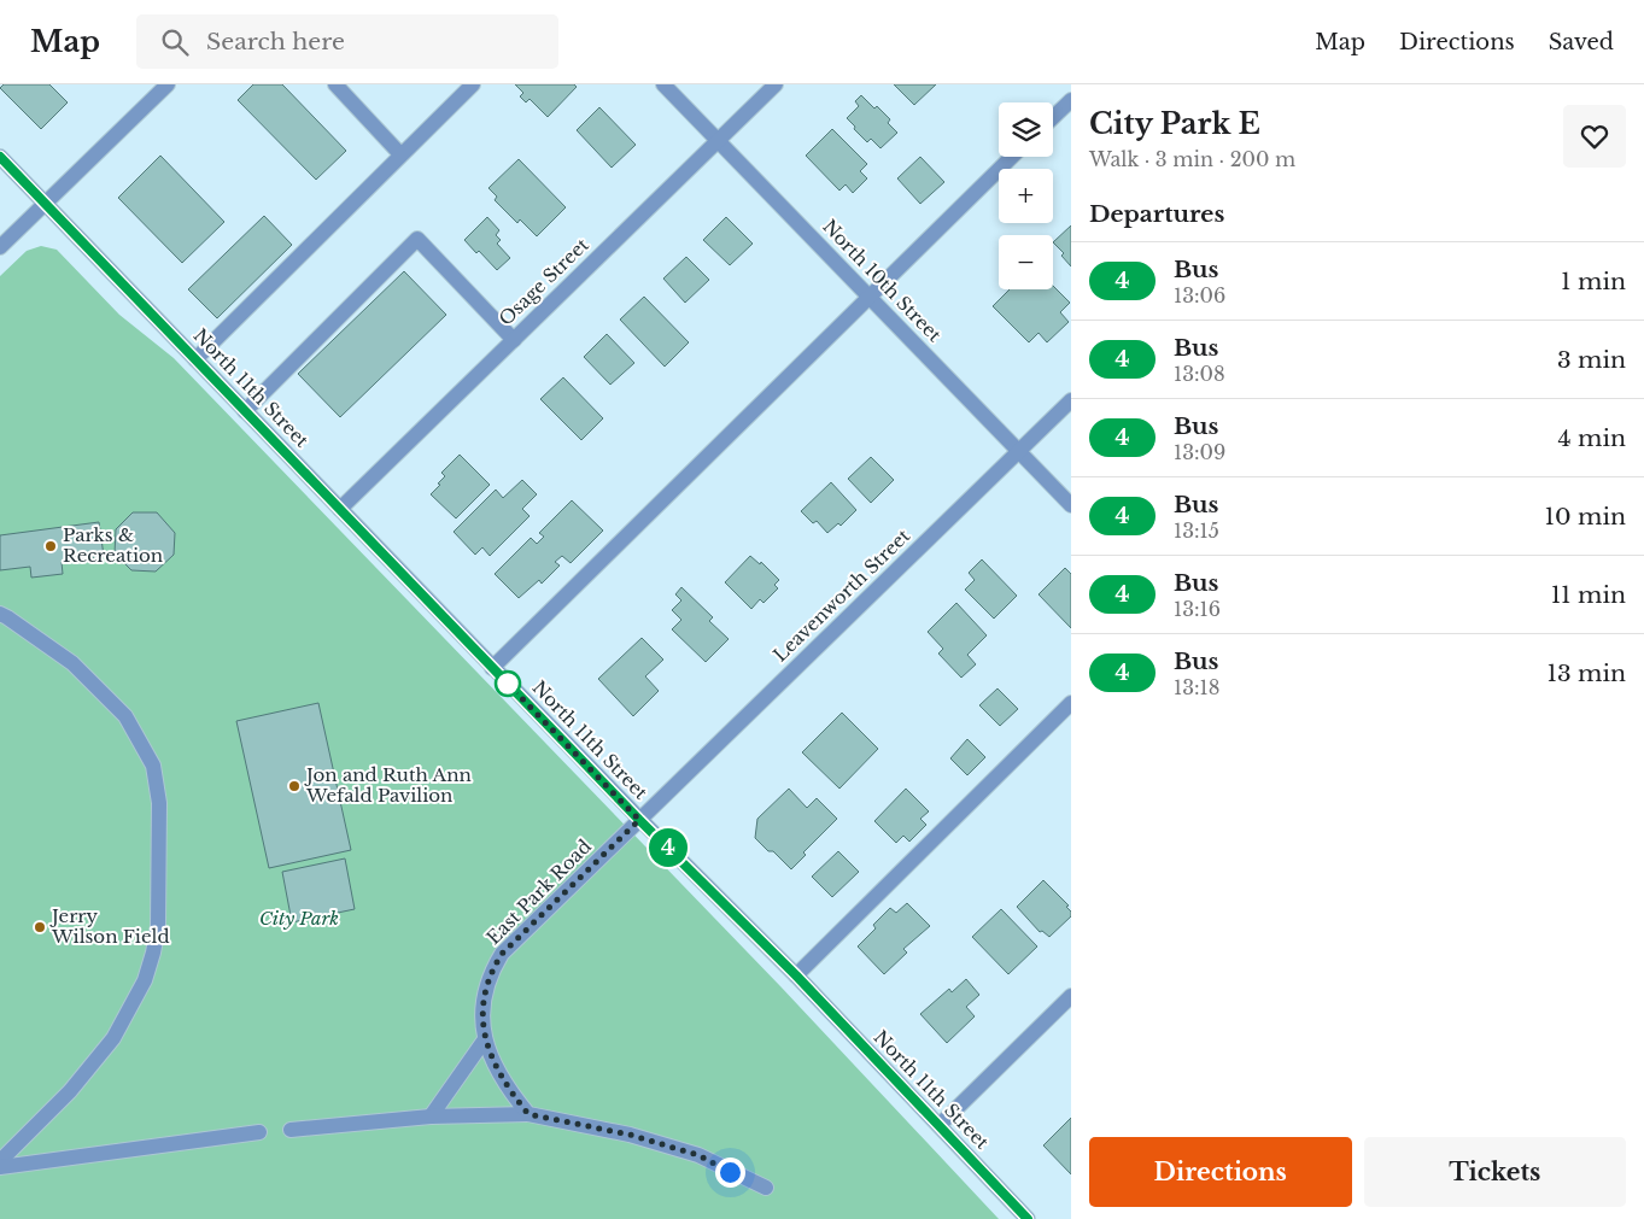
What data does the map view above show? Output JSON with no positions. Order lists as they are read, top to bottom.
{
  "streets": {
    "street": [
      "North 10th Street",
      "Osage Street",
      "North 11th Street",
      "Leavenworth Street",
      "East Park Road"
    ]
  },
  "crossings": [
    ["North 10th Street", "Osage Street"],
    ["North 10th Street", "Leavenworth Street"],
    ["Osage Street", "North 11th Street"],
    ["North 11th Street", "Leavenworth Street"],
    ["North 11th Street", "East Park Road"],
    ["Leavenworth Street", "East Park Road"]
  ],
  "parks": ["City Park"],
  "places": ["Parks & Recreation", "Jon and Ruth Ann Wefald Pavilion", "Jerry Wilson Field"],
  "lines": ["bus line 4"],
  "page": {
    "header": "Map",
    "search": "Search here",
    "nav": ["Map", "Directions", "Saved"],
    "on_map": "4",
    "heading": [
      ["City Park E", "Walk · 3 min · 200 m"],
      "Departures"
    ],
    "map_buttons": ["+", "−"],
    "list": [
      {
        "mark": "4",
        "name": "Bus",
        "note": "13:06",
        "value": "1 min"
      },
      {
        "mark": "4",
        "name": "Bus",
        "note": "13:08",
        "value": "3 min"
      },
      {
        "mark": "4",
        "name": "Bus",
        "note": "13:09",
        "value": "4 min"
      },
      {
        "mark": "4",
        "name": "Bus",
        "note": "13:15",
        "value": "10 min"
      },
      {
        "mark": "4",
        "name": "Bus",
        "note": "13:16",
        "value": "11 min"
      },
      {
        "mark": "4",
        "name": "Bus",
        "note": "13:18",
        "value": "13 min"
      }
    ],
    "buttons": ["Directions", "Tickets"]
  }
}
